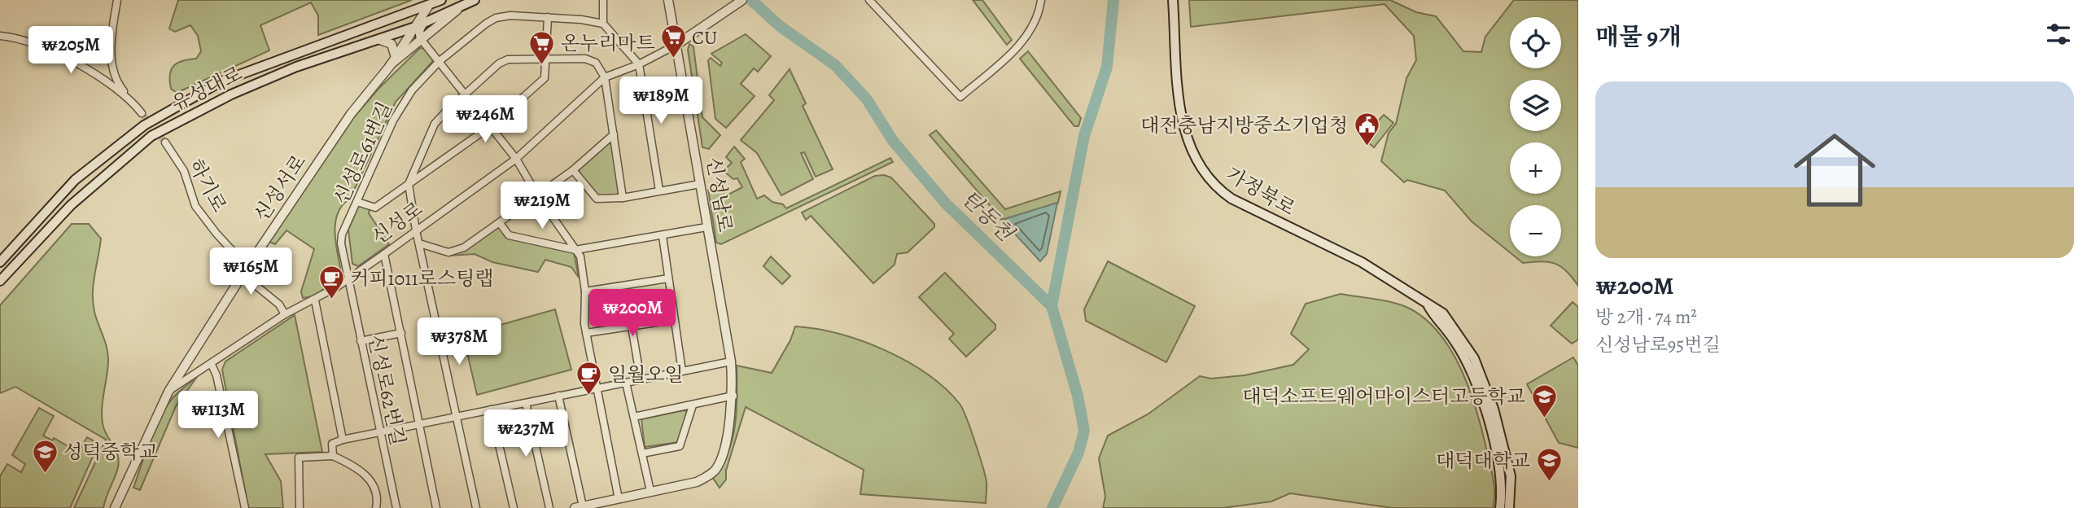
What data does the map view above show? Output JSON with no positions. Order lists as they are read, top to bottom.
{
  "streets": {
    "main road": ["유성대로", "가정북로"],
    "street": [
      "신성로61번길",
      "하기로",
      "신성서로",
      "신성남로",
      "신성로",
      "신성로62번길"
    ]
  },
  "crossings": [
    ["신성로61번길", "신성로"],
    ["신성로61번길", "신성로62번길"],
    ["하기로", "신성서로"],
    ["하기로", "신성로"],
    ["신성서로", "신성로"],
    ["신성남로", "신성로"],
    ["신성로", "신성로62번길"]
  ],
  "water": ["탄동천"],
  "places": {
    "supermarket": ["CU", "온누리마트"],
    "public building": ["대전충남지방중소기업청"],
    "cafe": ["커피1011로스팅랩", "일월오일"],
    "school or university": ["대덕소프트웨어마이스터고등학교", "성덕중학교", "대덕대학교"]
  },
  "page": {
    "heading": "매물 9개",
    "map_buttons": ["+", "−"],
    "price": [
      "₩205M",
      "₩189M",
      "₩246M",
      "₩219M",
      "₩165M",
      "₩200M",
      "₩378M",
      "₩113M",
      "₩237M"
    ],
    "list": [
      {
        "name": "₩200M",
        "note": "방 2개 · 74 m² · 신성남로95번길"
      }
    ]
  }
}
